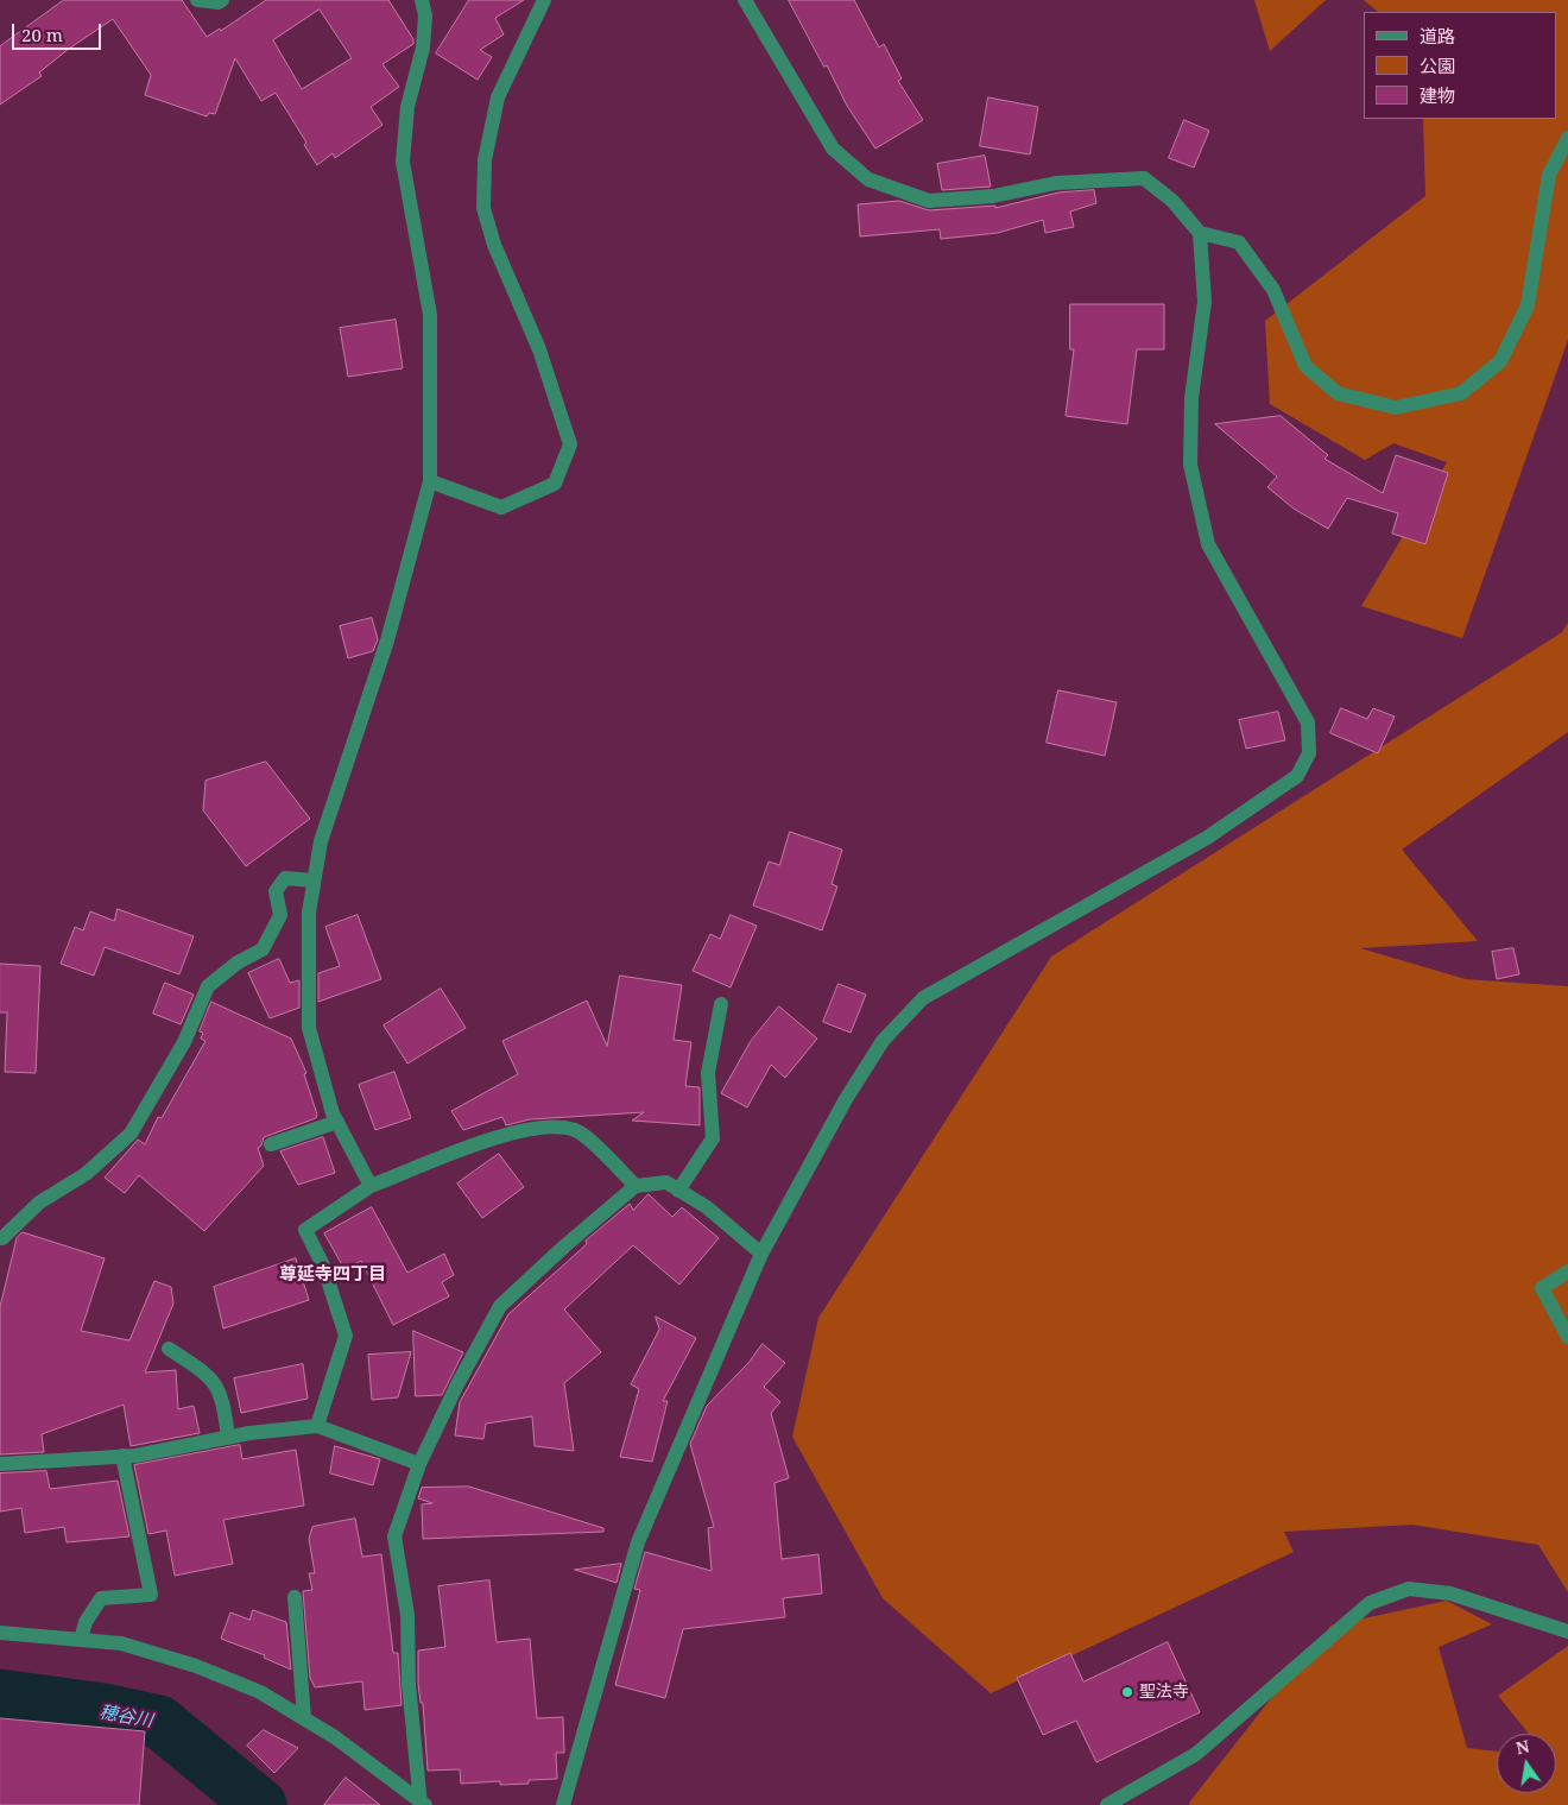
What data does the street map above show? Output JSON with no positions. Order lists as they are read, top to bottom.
{
  "districts": ["尊延寺四丁目"],
  "water": ["穂谷川"],
  "places": ["聖法寺"],
  "legend": ["道路", "公園", "建物"],
  "scale_bar": "20 m",
  "north": "top"
}
